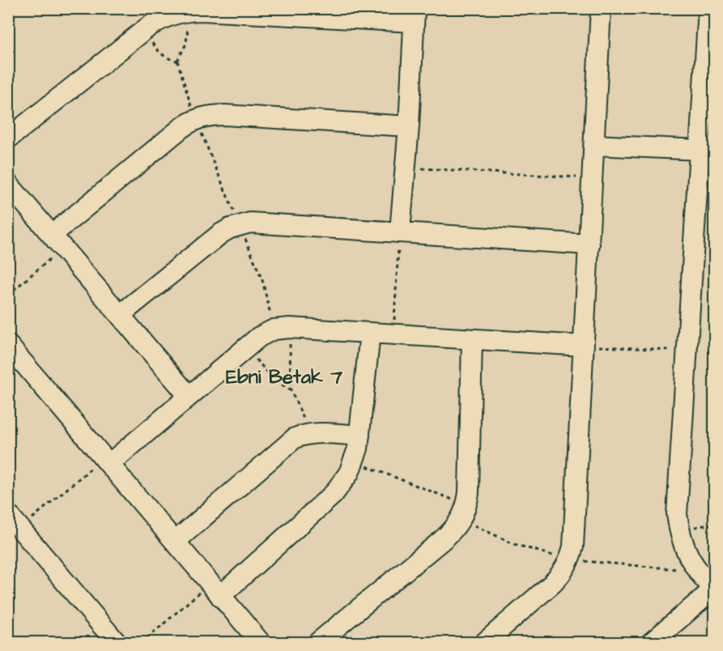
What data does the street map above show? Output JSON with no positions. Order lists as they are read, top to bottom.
{
  "districts": ["Ebni Betak 7"]
}
